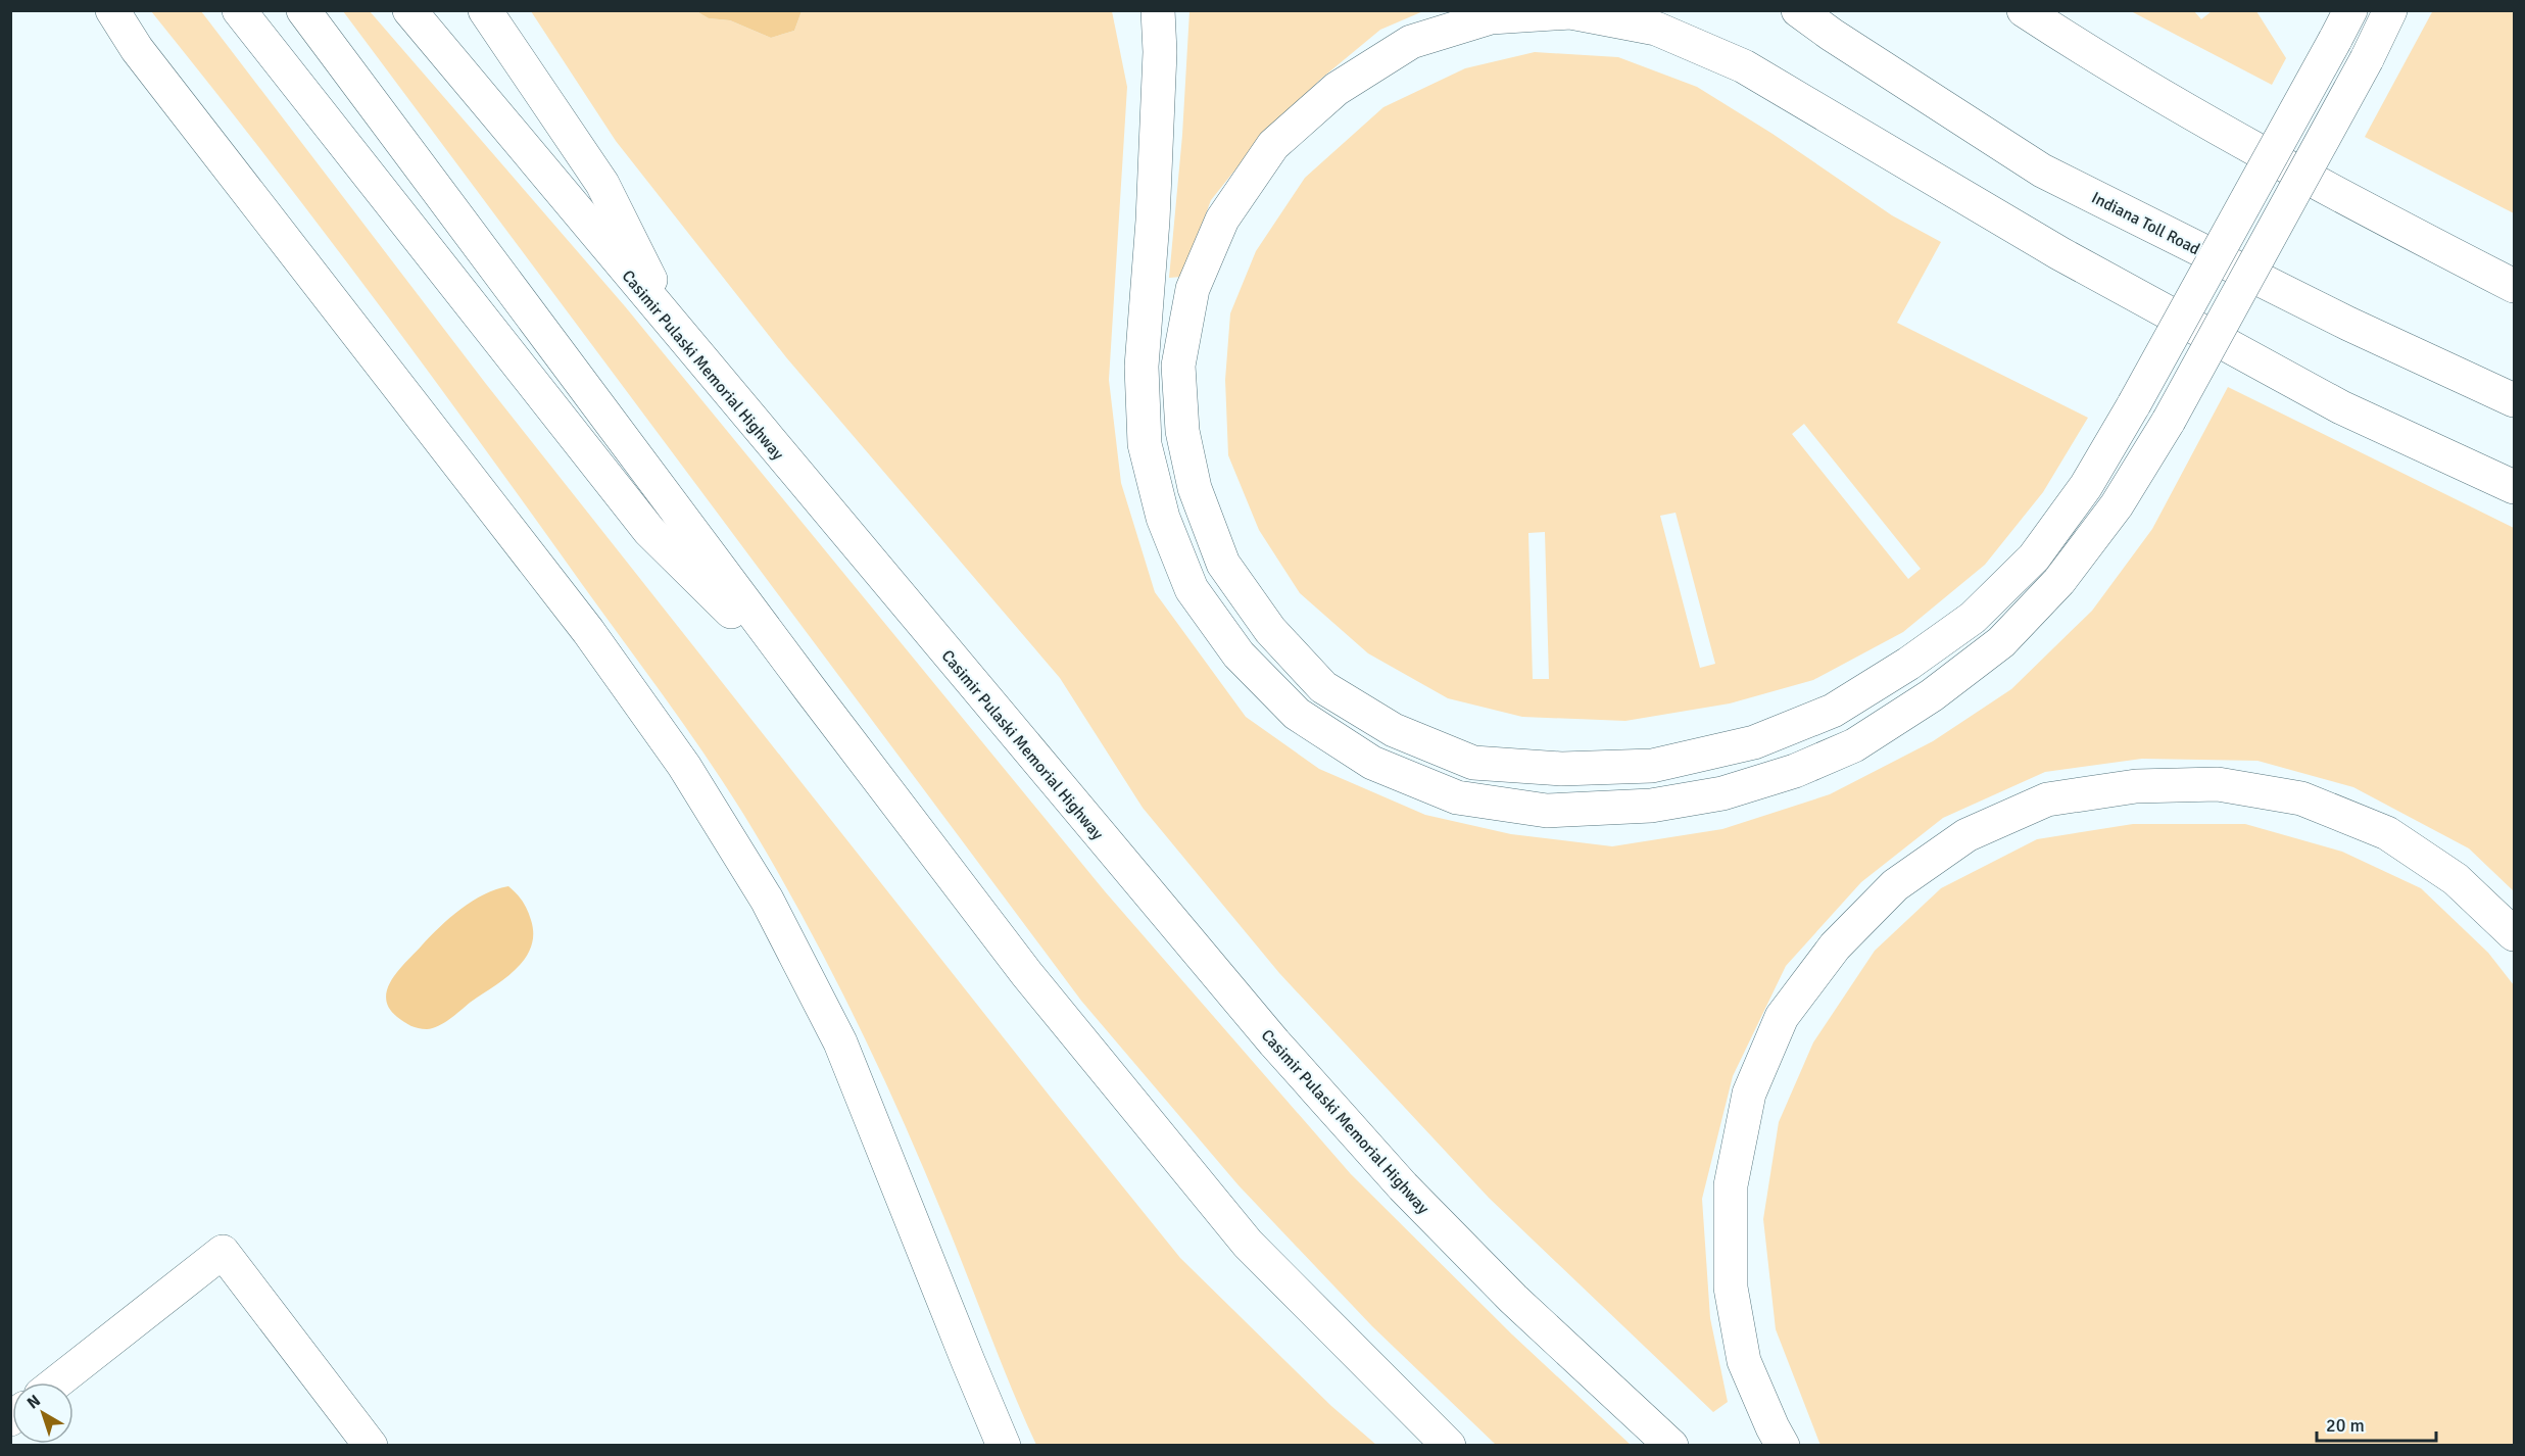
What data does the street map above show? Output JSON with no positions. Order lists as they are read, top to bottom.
{
  "streets": {
    "main road": ["Indiana Toll Road", "Casimir Pulaski Memorial Highway"]
  },
  "scale_bar": "20 m",
  "north": "top left"
}
